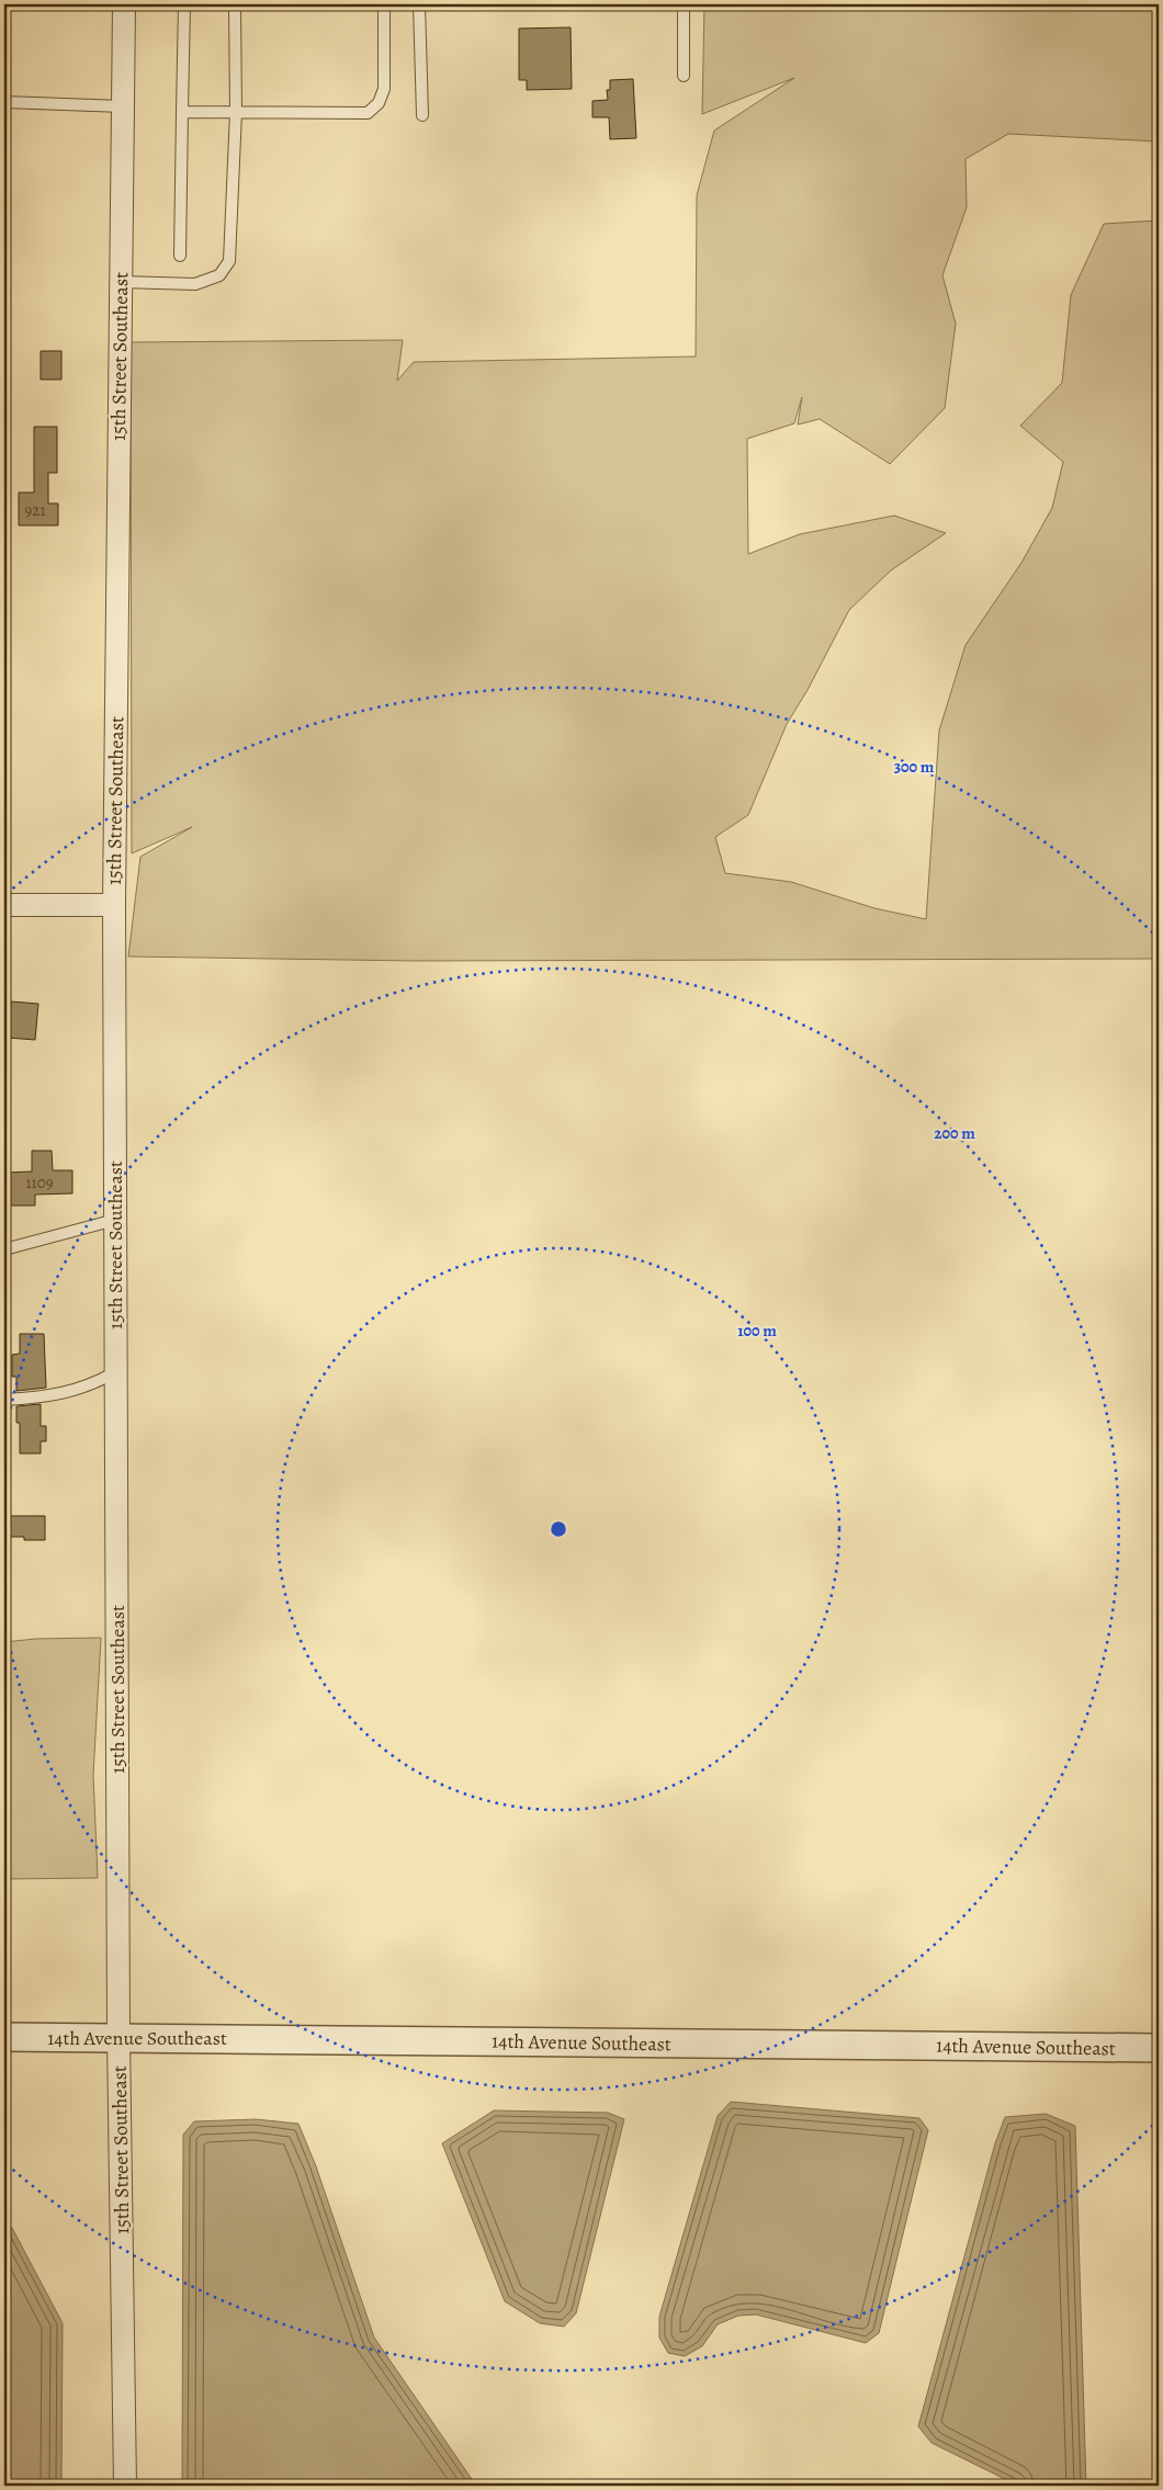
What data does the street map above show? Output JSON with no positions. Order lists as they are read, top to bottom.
{
  "streets": {
    "street": ["15th Street Southeast", "14th Avenue Southeast"]
  },
  "crossings": [
    ["15th Street Southeast", "14th Avenue Southeast"]
  ],
  "house_numbers": ["921", "1109"],
  "rings": ["300 m", "200 m", "100 m"]
}
